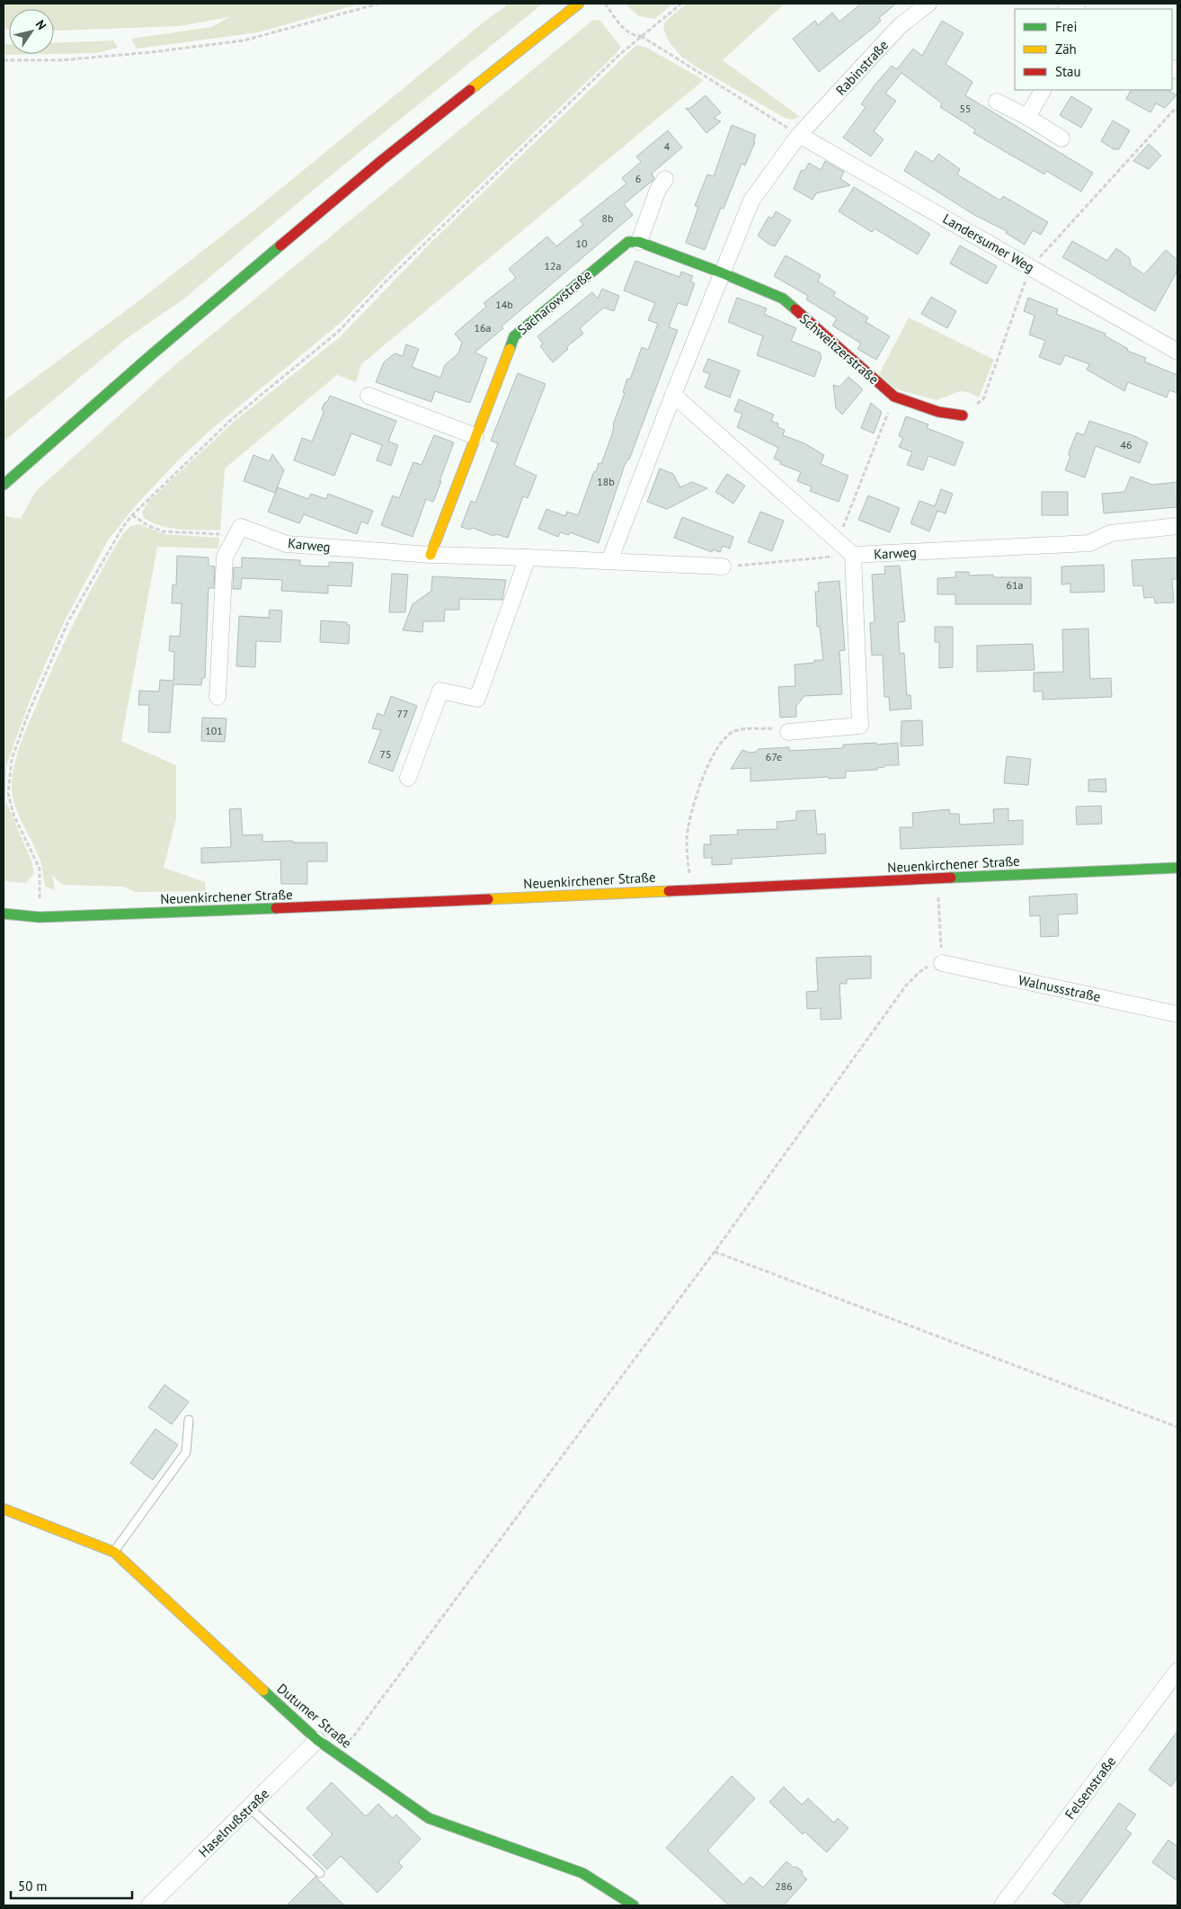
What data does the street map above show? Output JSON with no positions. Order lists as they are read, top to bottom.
{
  "streets": {
    "main road": [
      "Sacharowstraße",
      "Schweitzerstraße",
      "Neuenkirchener Straße",
      "Dutumer Straße"
    ],
    "street": [
      "Rabinstraße",
      "Landersumer Weg",
      "Karweg",
      "Walnussstraße",
      "Felsenstraße",
      "Haselnußstraße"
    ]
  },
  "crossings": [
    ["Rabinstraße", "Landersumer Weg"],
    ["Sacharowstraße", "Karweg"],
    ["Dutumer Straße", "Haselnußstraße"]
  ],
  "house_numbers": [
    "55",
    "4",
    "6",
    "8b",
    "10",
    "12a",
    "14b",
    "16a",
    "46",
    "18b",
    "61a",
    "77",
    "101",
    "75",
    "67e",
    "286"
  ],
  "legend": ["Frei", "Zäh", "Stau"],
  "scale_bar": "50 m",
  "north": "top right"
}
